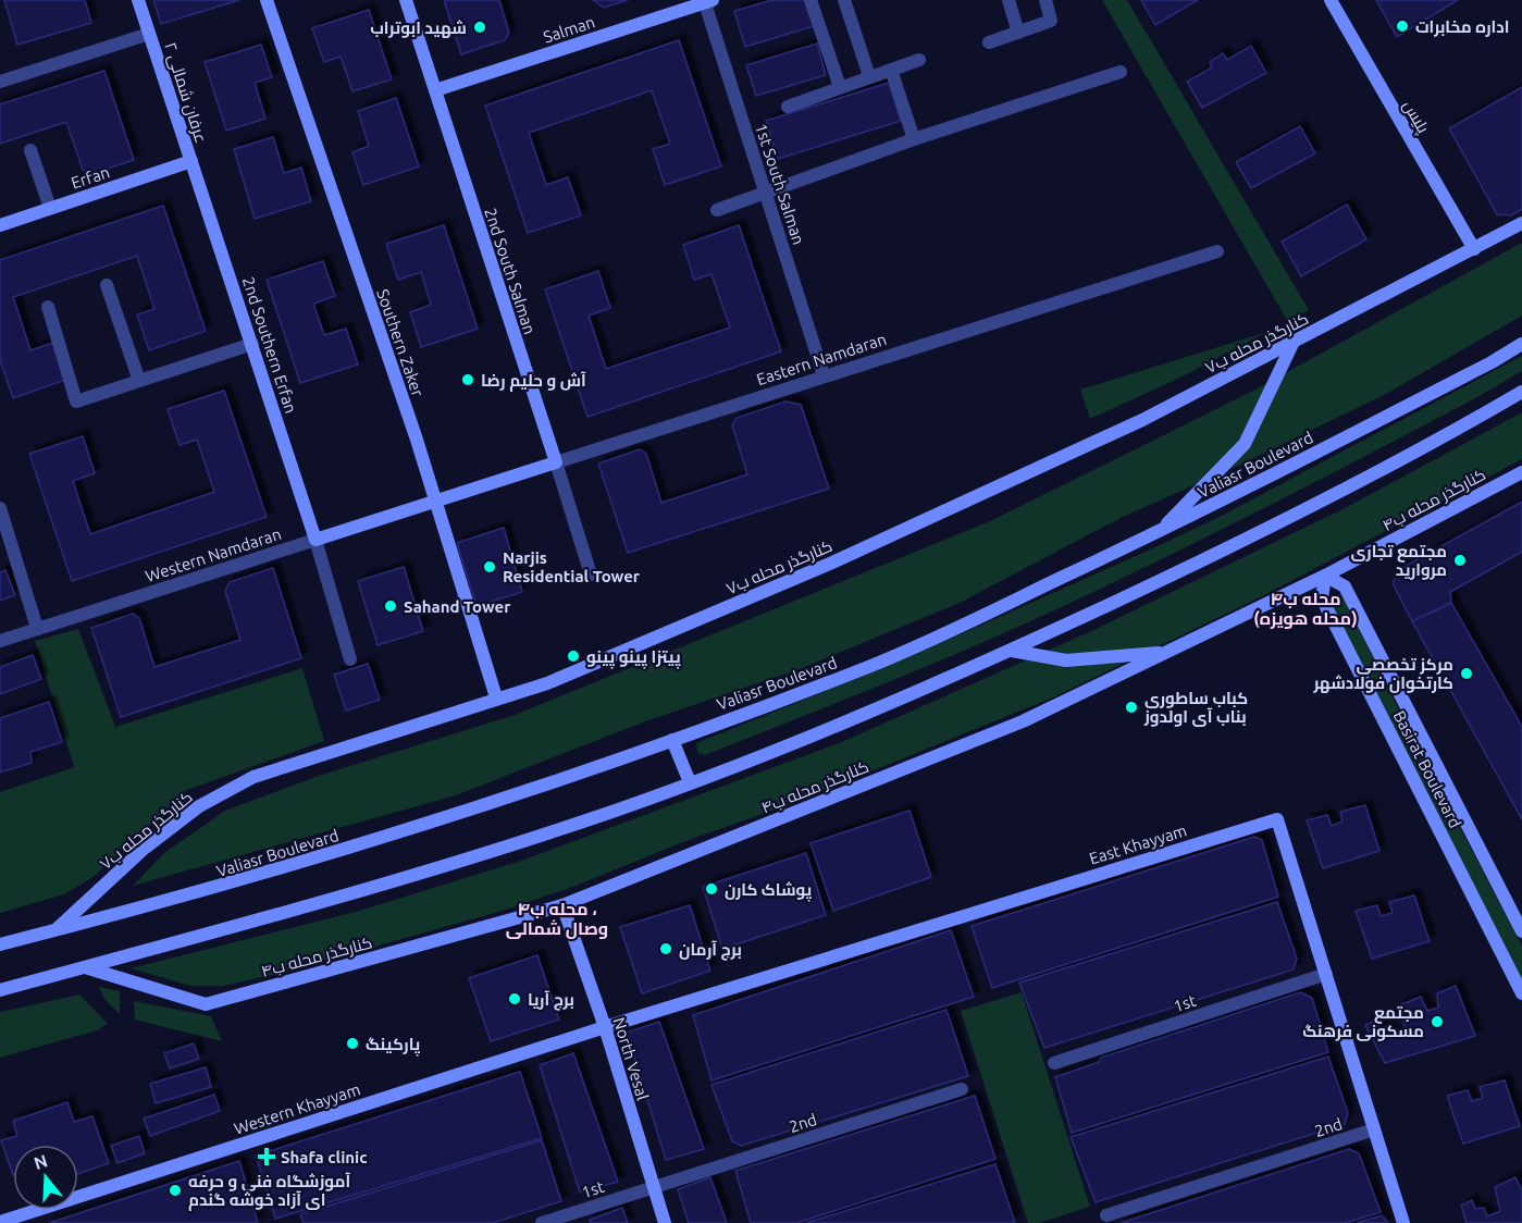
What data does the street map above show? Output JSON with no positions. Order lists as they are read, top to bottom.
{
  "streets": {
    "street": [
      "Salman",
      "عرفان شمالی ۲",
      "پلیس",
      "Erfan",
      "1st South Salman",
      "2nd South Salman",
      "Southern Zaker",
      "کنارگذر محله ب۷",
      "2nd Southern Erfan",
      "Eastern Namdaran",
      "Valiasr Boulevard",
      "کنارگذر محله ب۴",
      "Western Namdaran",
      "Basirat Boulevard",
      "East Khayyam",
      "1st",
      "North Vesal",
      "Western Khayyam",
      "2nd"
    ]
  },
  "crossings": [
    ["Salman", "1st South Salman"],
    ["Salman", "2nd South Salman"],
    ["عرفان شمالی ۲", "Erfan"],
    ["عرفان شمالی ۲", "2nd Southern Erfan"],
    ["پلیس", "کنارگذر محله ب۷"],
    ["Erfan", "2nd Southern Erfan"],
    ["1st South Salman", "Eastern Namdaran"],
    ["2nd South Salman", "Eastern Namdaran"],
    ["Southern Zaker", "کنارگذر محله ب۷"],
    ["Southern Zaker", "Eastern Namdaran"],
    ["Southern Zaker", "Western Namdaran"],
    ["کنارگذر محله ب۷", "Valiasr Boulevard"],
    ["2nd Southern Erfan", "Western Namdaran"],
    ["Eastern Namdaran", "Western Namdaran"],
    ["کنارگذر محله ب۴", "Basirat Boulevard"],
    ["کنارگذر محله ب۴", "North Vesal"],
    ["East Khayyam", "1st"],
    ["East Khayyam", "North Vesal"],
    ["East Khayyam", "Western Khayyam"],
    ["East Khayyam", "2nd"],
    ["1st", "North Vesal"],
    ["1st", "2nd"],
    ["North Vesal", "Western Khayyam"],
    ["North Vesal", "2nd"]
  ],
  "districts": ["محله ب۴ (محله هویزه)", "محله ب۴ ، وصال شمالی"],
  "places": {
    "other": [
      "اداره مخابرات",
      "شهید ابوتراب",
      "آش و حلیم رضا",
      "مجتمع تجاری مروارید",
      "Narjis Residential Tower",
      "Sahand Tower",
      "پیتزا پینو پینو",
      "مرکز تخصصی کارتخوان فولادشهر",
      "کباب ساطوری بناب آی اولدوز",
      "پوشاک کارن",
      "برج آرمان",
      "برج آریا",
      "مجتمع مسکونی فرهنگ",
      "پارکینگ",
      "آموزشگاه فنی و حرفه ای آزاد خوشه گندم"
    ],
    "health": ["Shafa clinic"]
  },
  "north": "top"
}
